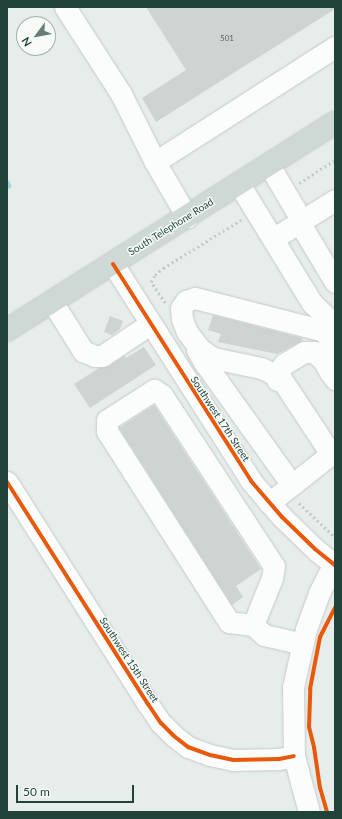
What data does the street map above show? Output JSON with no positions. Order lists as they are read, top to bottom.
{
  "streets": {
    "main road": ["South Telephone Road"],
    "street": ["Southwest 17th Street", "Southwest 15th Street"]
  },
  "crossings": [
    ["South Telephone Road", "Southwest 17th Street"]
  ],
  "house_numbers": ["501"],
  "scale_bar": "50 m",
  "north": "bottom left"
}
